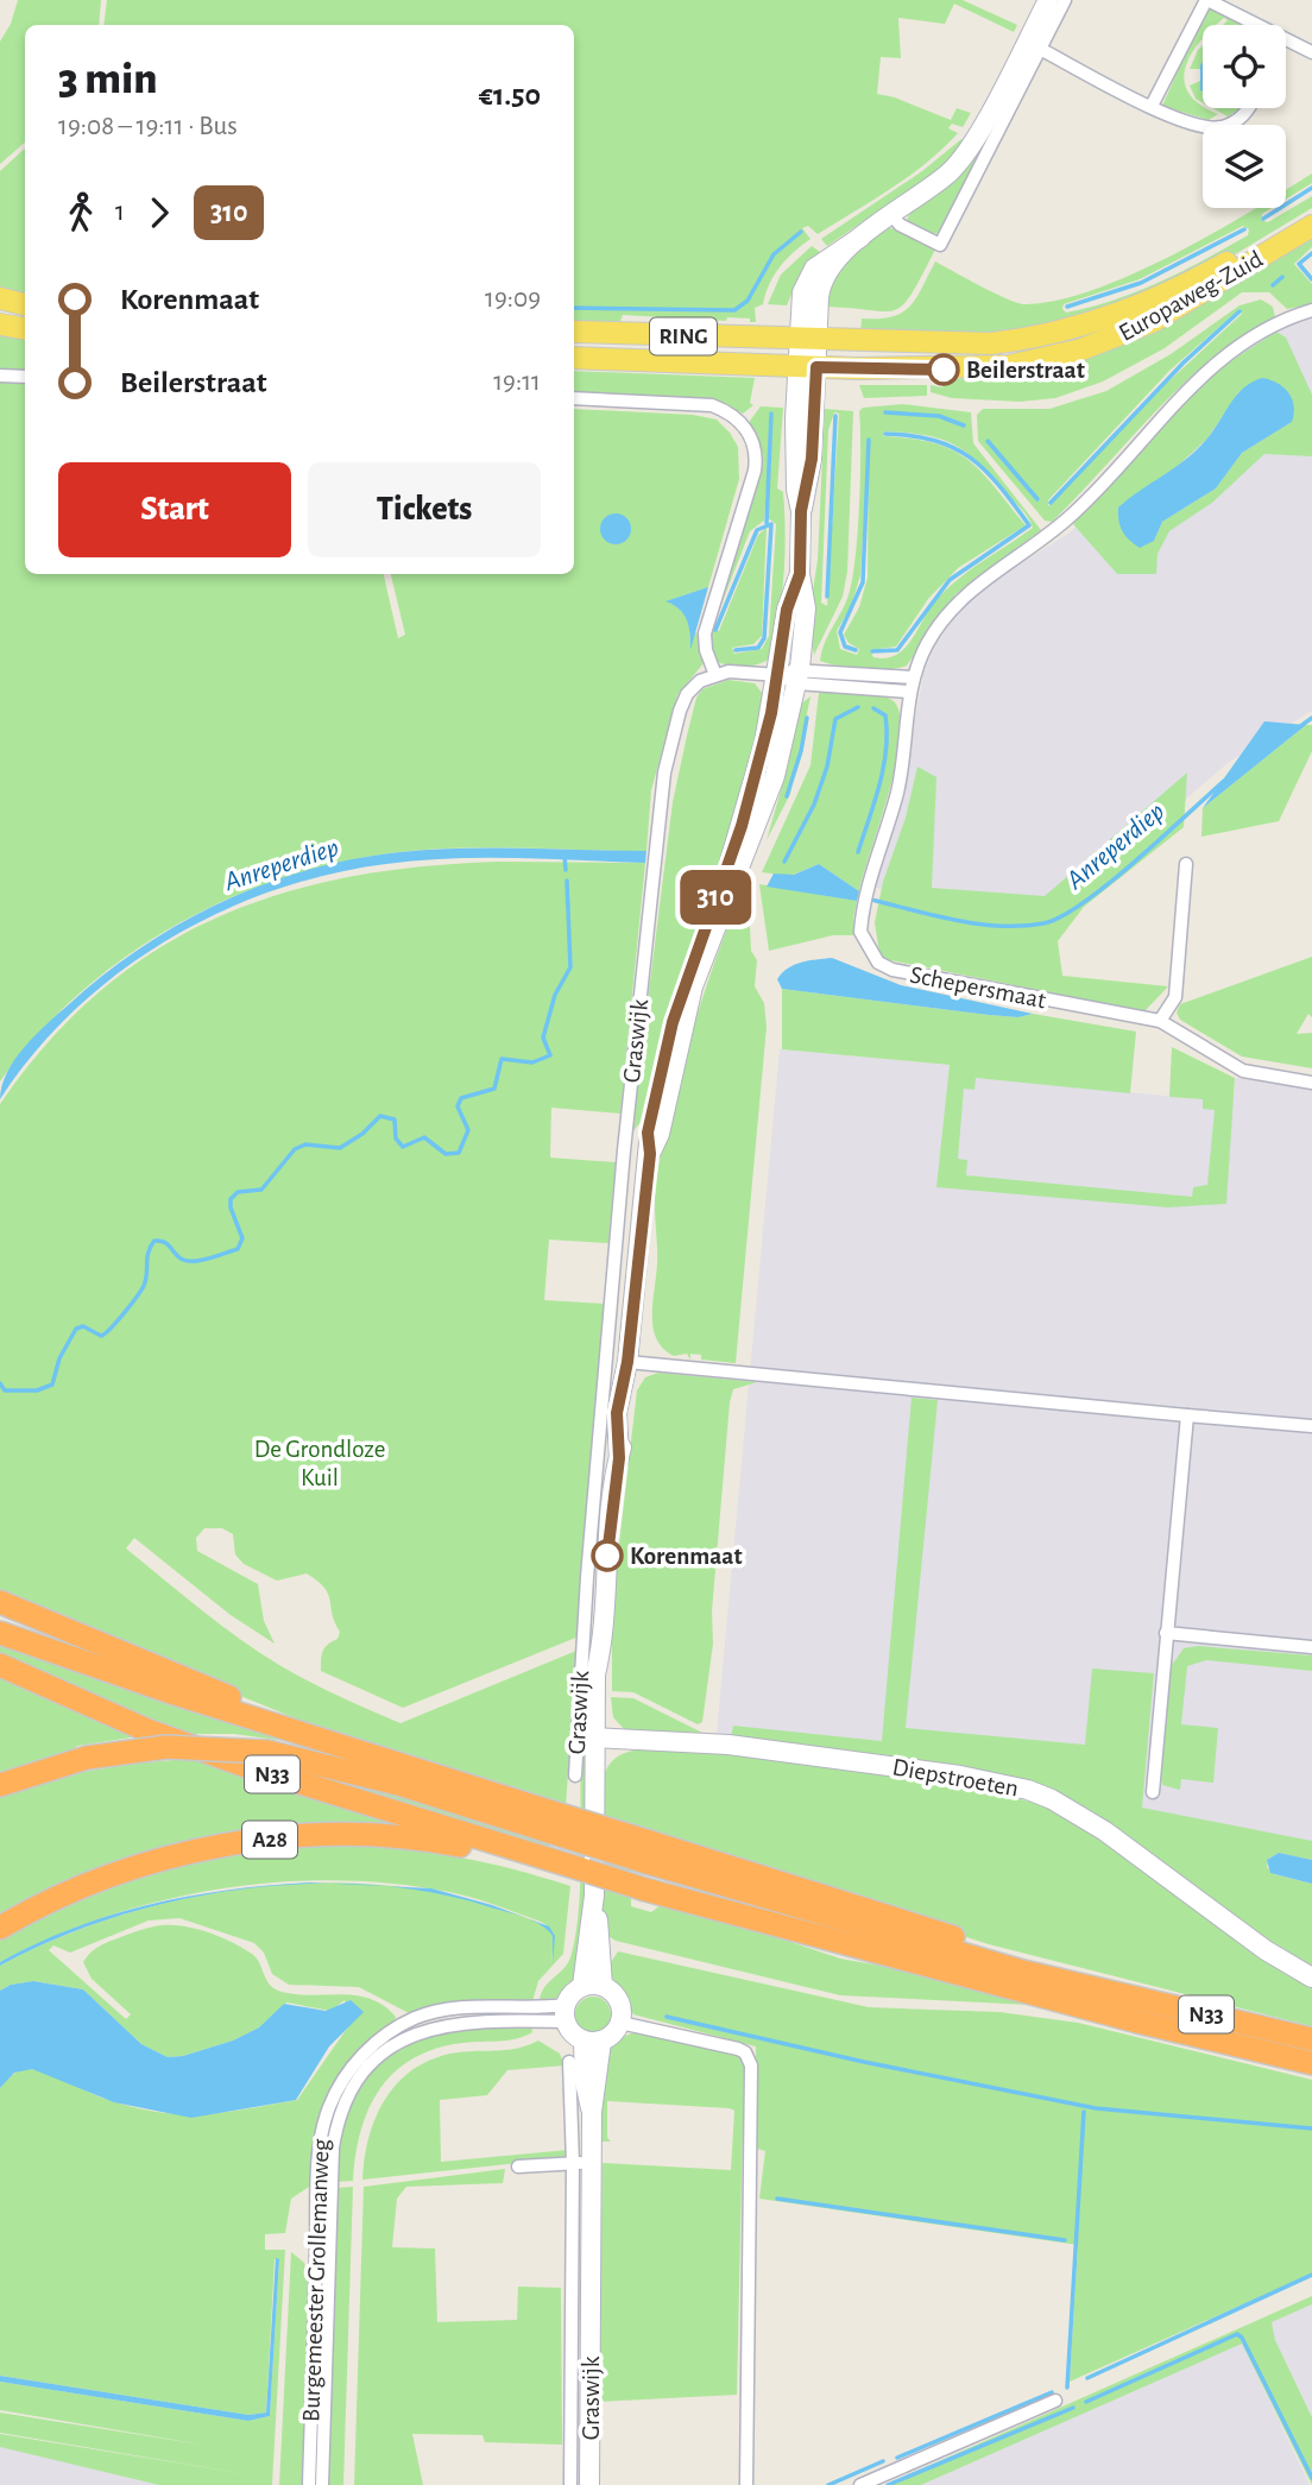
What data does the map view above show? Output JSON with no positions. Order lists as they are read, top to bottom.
{
  "streets": {
    "highway": ["N33", "A28"],
    "main road": [
      "Europaweg-Zuid",
      "RING",
      "Graswijk",
      "Diepstroeten"
    ],
    "street": ["Schepersmaat", "Burgemeester Grollemanweg"]
  },
  "crossings": [
    ["Europaweg-Zuid", "Graswijk"],
    ["Graswijk", "Diepstroeten"],
    ["Graswijk", "Burgemeester Grollemanweg"],
    ["N33", "A28"]
  ],
  "water": ["Anreperdiep"],
  "parks": ["De Grondloze Kuil"],
  "places": ["Beilerstraat", "Korenmaat"],
  "lines": ["bus line 310"],
  "page": {
    "on_map": "310",
    "heading": ["3 min", "19:08 – 19:11 · Bus", "€1.50"],
    "legs": ["1", "310"],
    "list": [
      {
        "name": "Korenmaat",
        "value": "19:09"
      },
      {
        "name": "Beilerstraat",
        "value": "19:11"
      }
    ],
    "buttons": ["Start", "Tickets"]
  }
}
